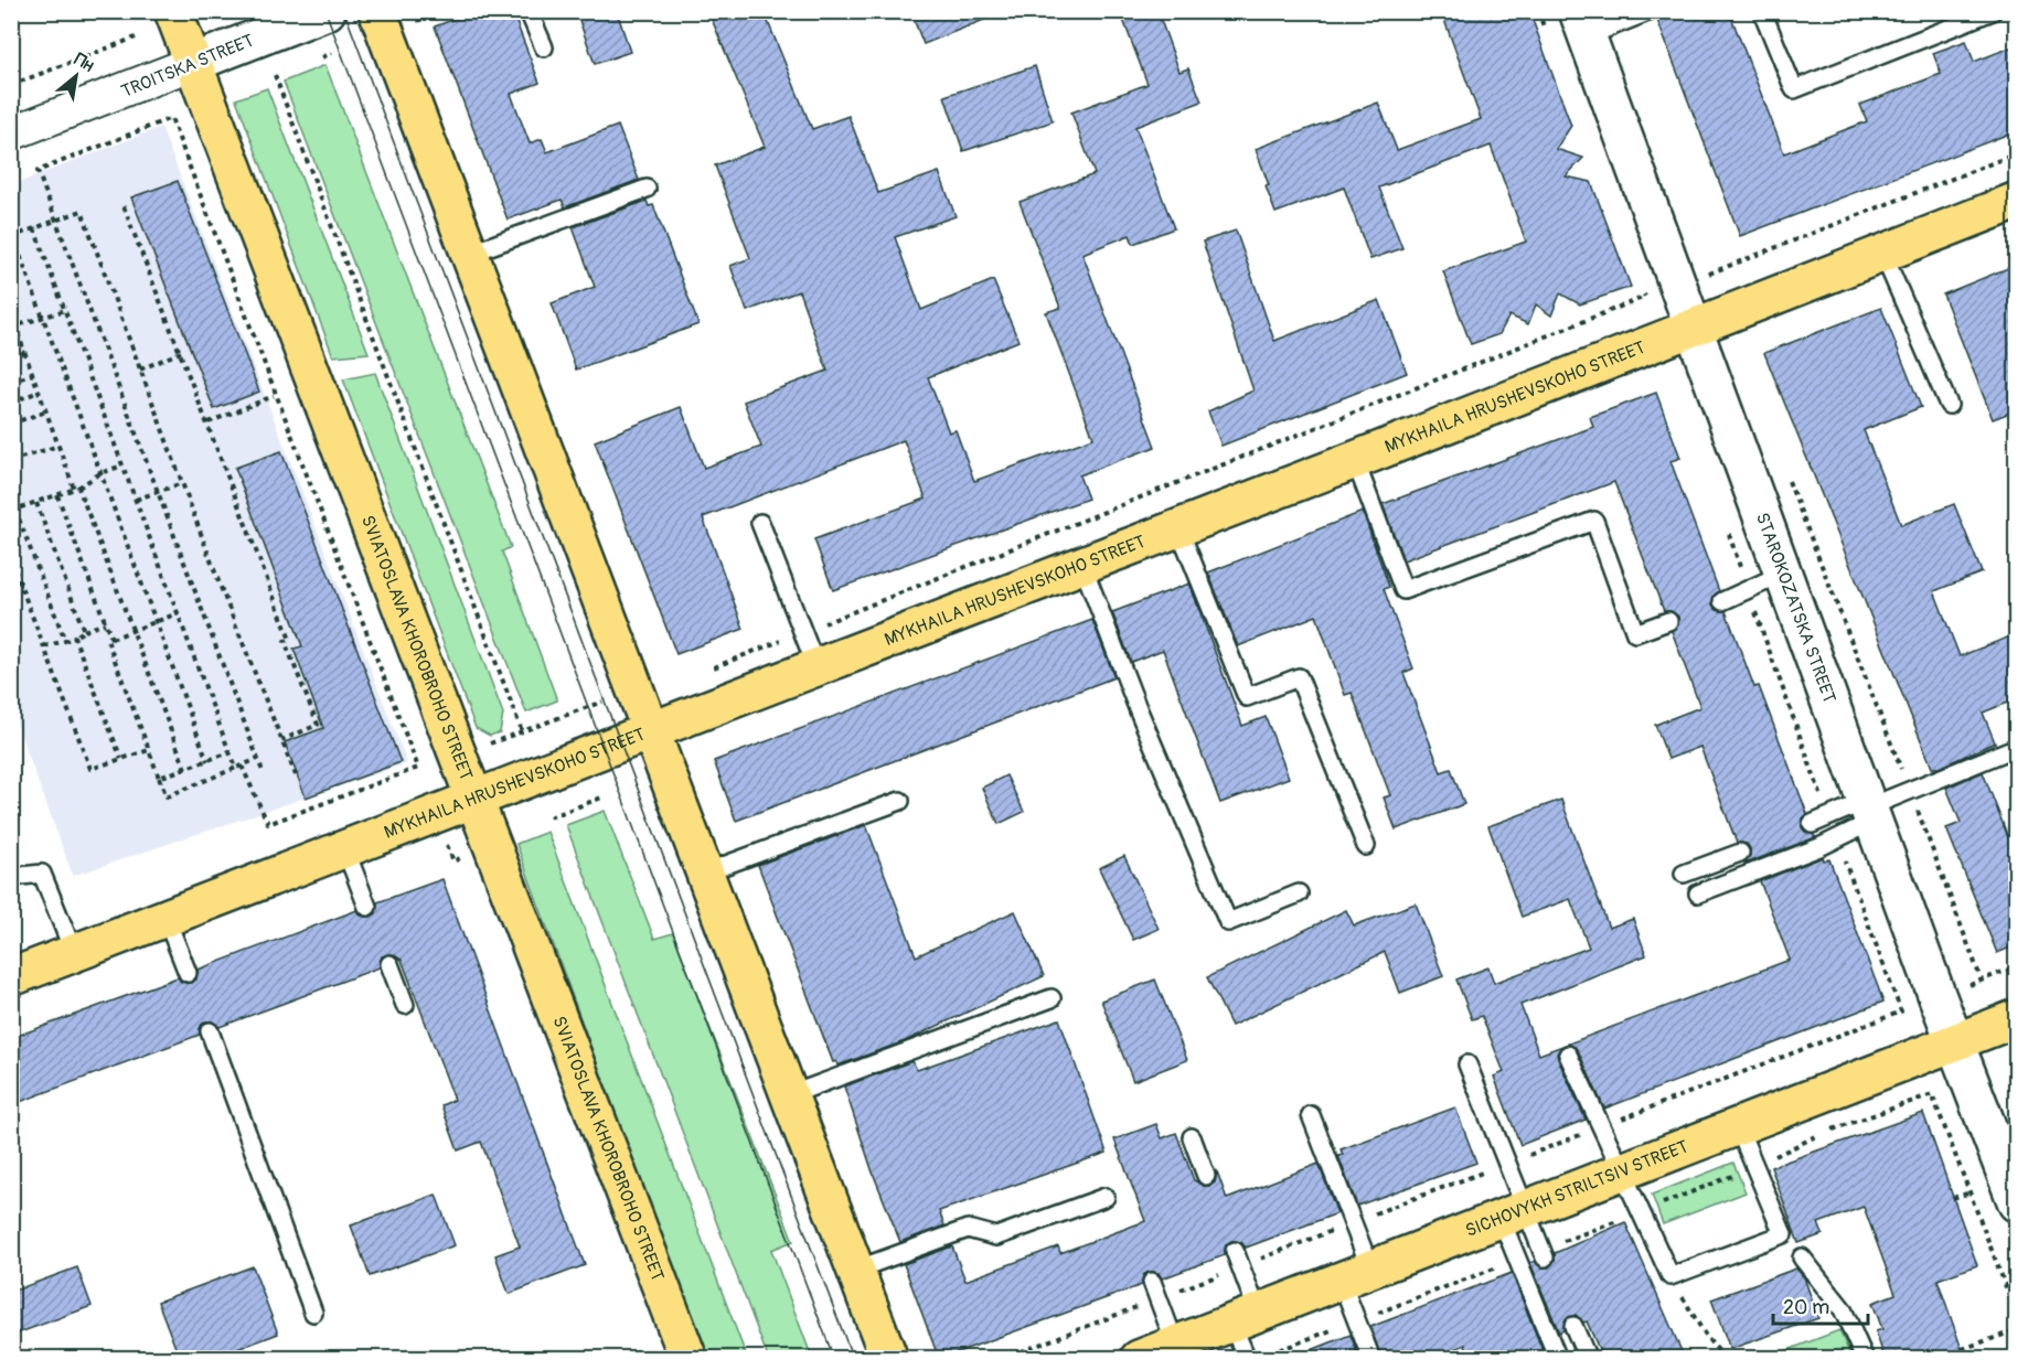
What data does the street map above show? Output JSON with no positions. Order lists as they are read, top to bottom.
{
  "streets": {
    "main road": ["MYKHAILA HRUSHEVSKOHO STREET", "SVIATOSLAVA KHOROBROHO STREET", "SICHOVYKH STRILTSIV STREET"],
    "street": ["TROITSKA STREET", "STAROKOZATSKA STREET"]
  },
  "crossings": [
    ["TROITSKA STREET", "SVIATOSLAVA KHOROBROHO STREET"],
    ["MYKHAILA HRUSHEVSKOHO STREET", "STAROKOZATSKA STREET"],
    ["MYKHAILA HRUSHEVSKOHO STREET", "SVIATOSLAVA KHOROBROHO STREET"],
    ["STAROKOZATSKA STREET", "SICHOVYKH STRILTSIV STREET"]
  ],
  "scale_bar": "20 m",
  "north": "top right"
}
